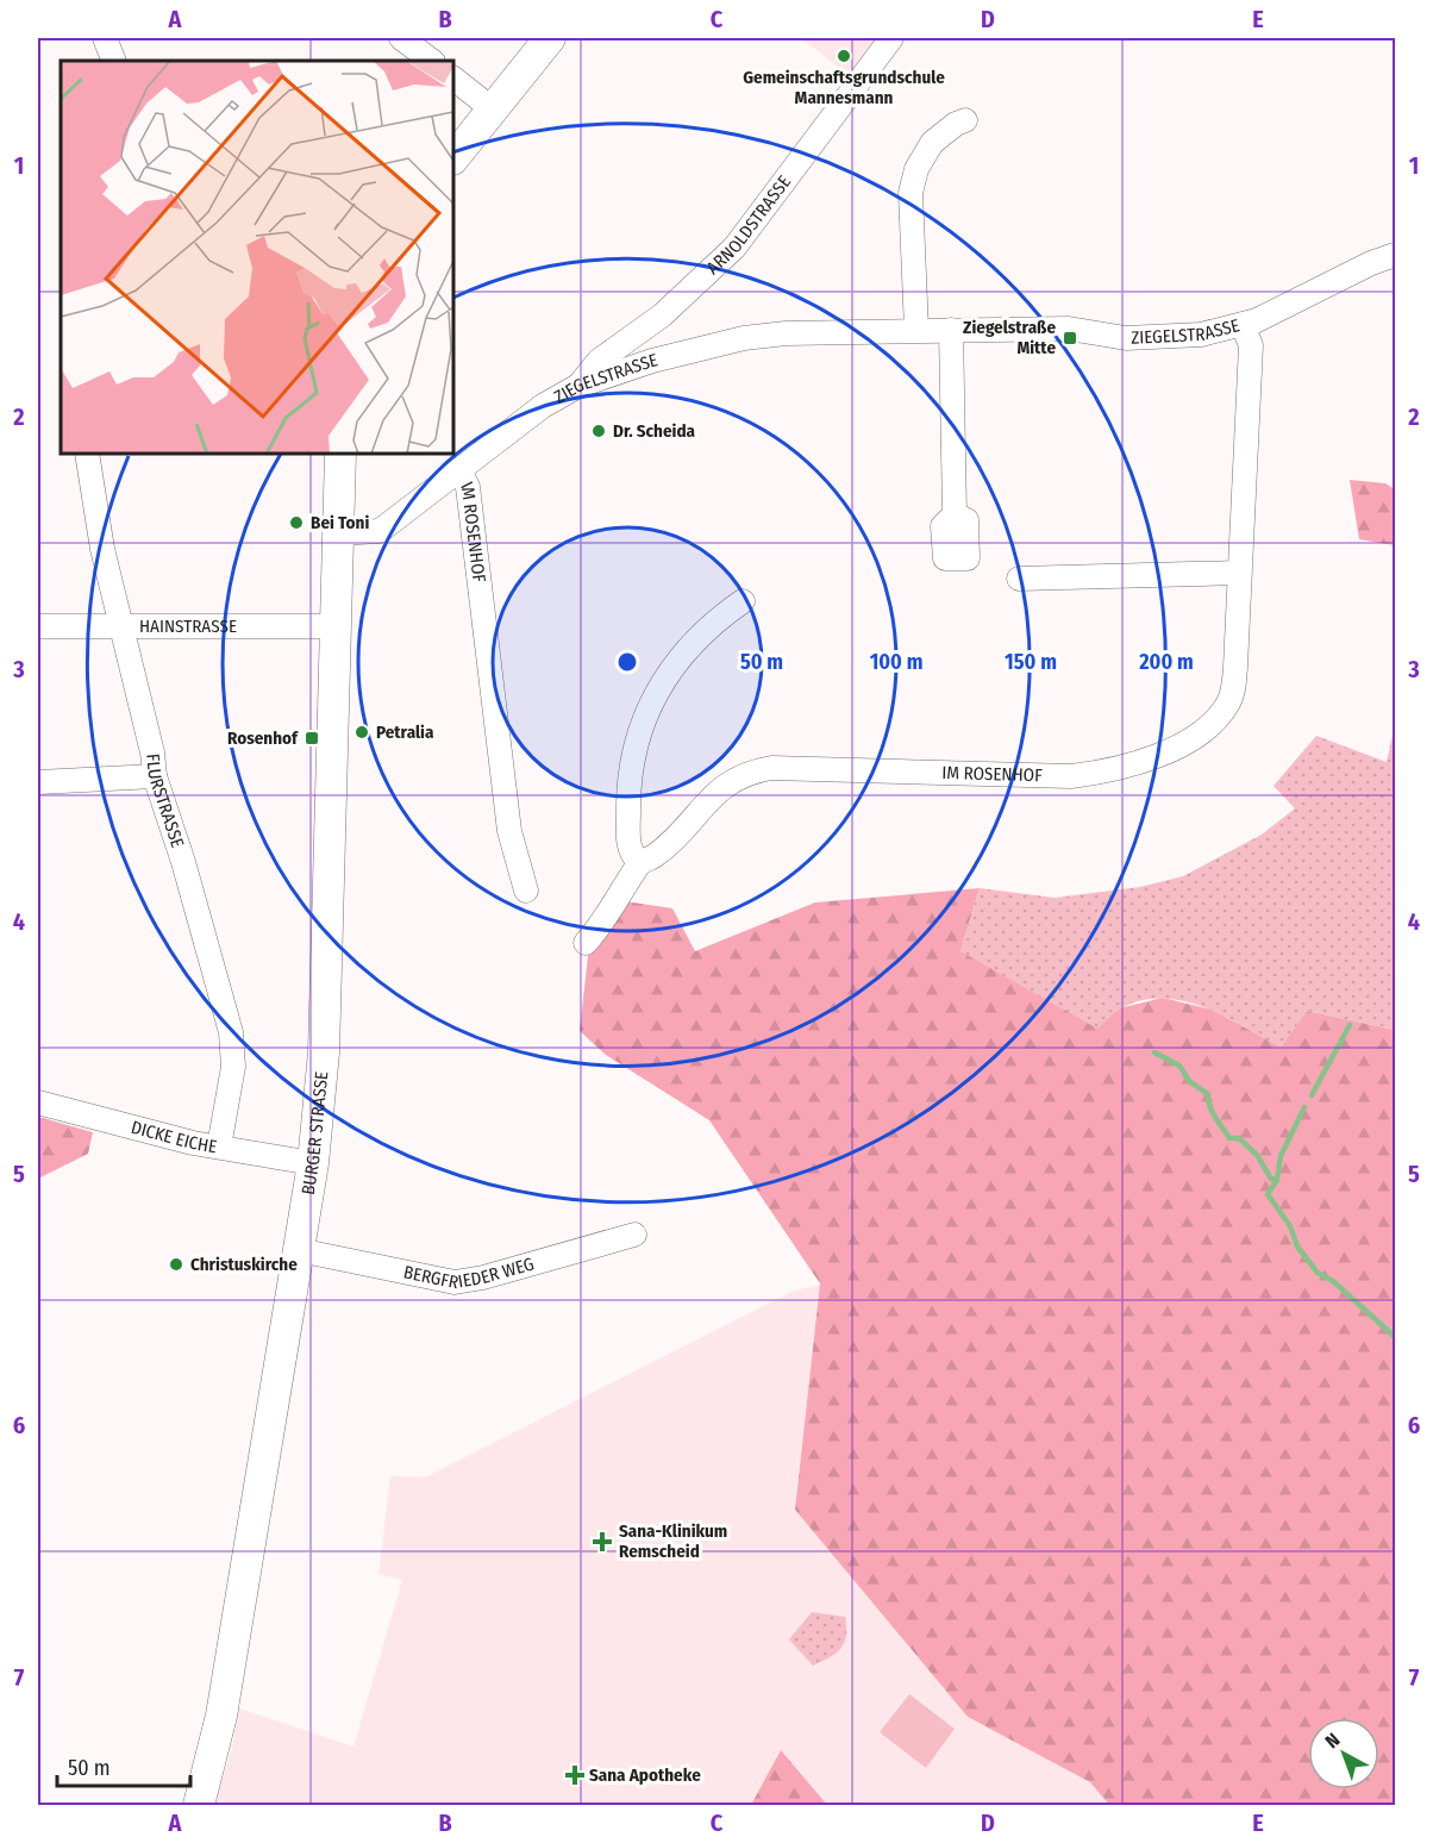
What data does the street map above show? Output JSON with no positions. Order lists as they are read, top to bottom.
{
  "streets": {
    "main road": ["BURGER STRASSE"],
    "street": [
      "ARNOLDSTRASSE",
      "ZIEGELSTRASSE",
      "IM ROSENHOF",
      "HAINSTRASSE",
      "FLURSTRASSE",
      "DICKE EICHE",
      "BERGFRIEDER WEG"
    ]
  },
  "crossings": [
    ["ARNOLDSTRASSE", "ZIEGELSTRASSE"],
    ["ZIEGELSTRASSE", "IM ROSENHOF"],
    ["ZIEGELSTRASSE", "BURGER STRASSE"],
    ["HAINSTRASSE", "FLURSTRASSE"],
    ["HAINSTRASSE", "BURGER STRASSE"],
    ["FLURSTRASSE", "DICKE EICHE"],
    ["BURGER STRASSE", "DICKE EICHE"],
    ["BURGER STRASSE", "BERGFRIEDER WEG"]
  ],
  "places": {
    "other": [
      "Gemeinschaftsgrundschule Mannesmann",
      "Dr. Scheida",
      "Bei Toni",
      "Petralia",
      "Christuskirche"
    ],
    "transit": ["Ziegelstraße Mitte", "Rosenhof"],
    "health": ["Sana-Klinikum Remscheid", "Sana Apotheke"]
  },
  "scale_bar": "50 m",
  "north": "top left",
  "grid": {
    "columns": [
      "A",
      "B",
      "C",
      "D",
      "E"
    ],
    "rows": [
      "1",
      "2",
      "3",
      "4",
      "5",
      "6",
      "7"
    ]
  },
  "rings": [
    "50 m",
    "100 m",
    "150 m",
    "200 m"
  ]
}
